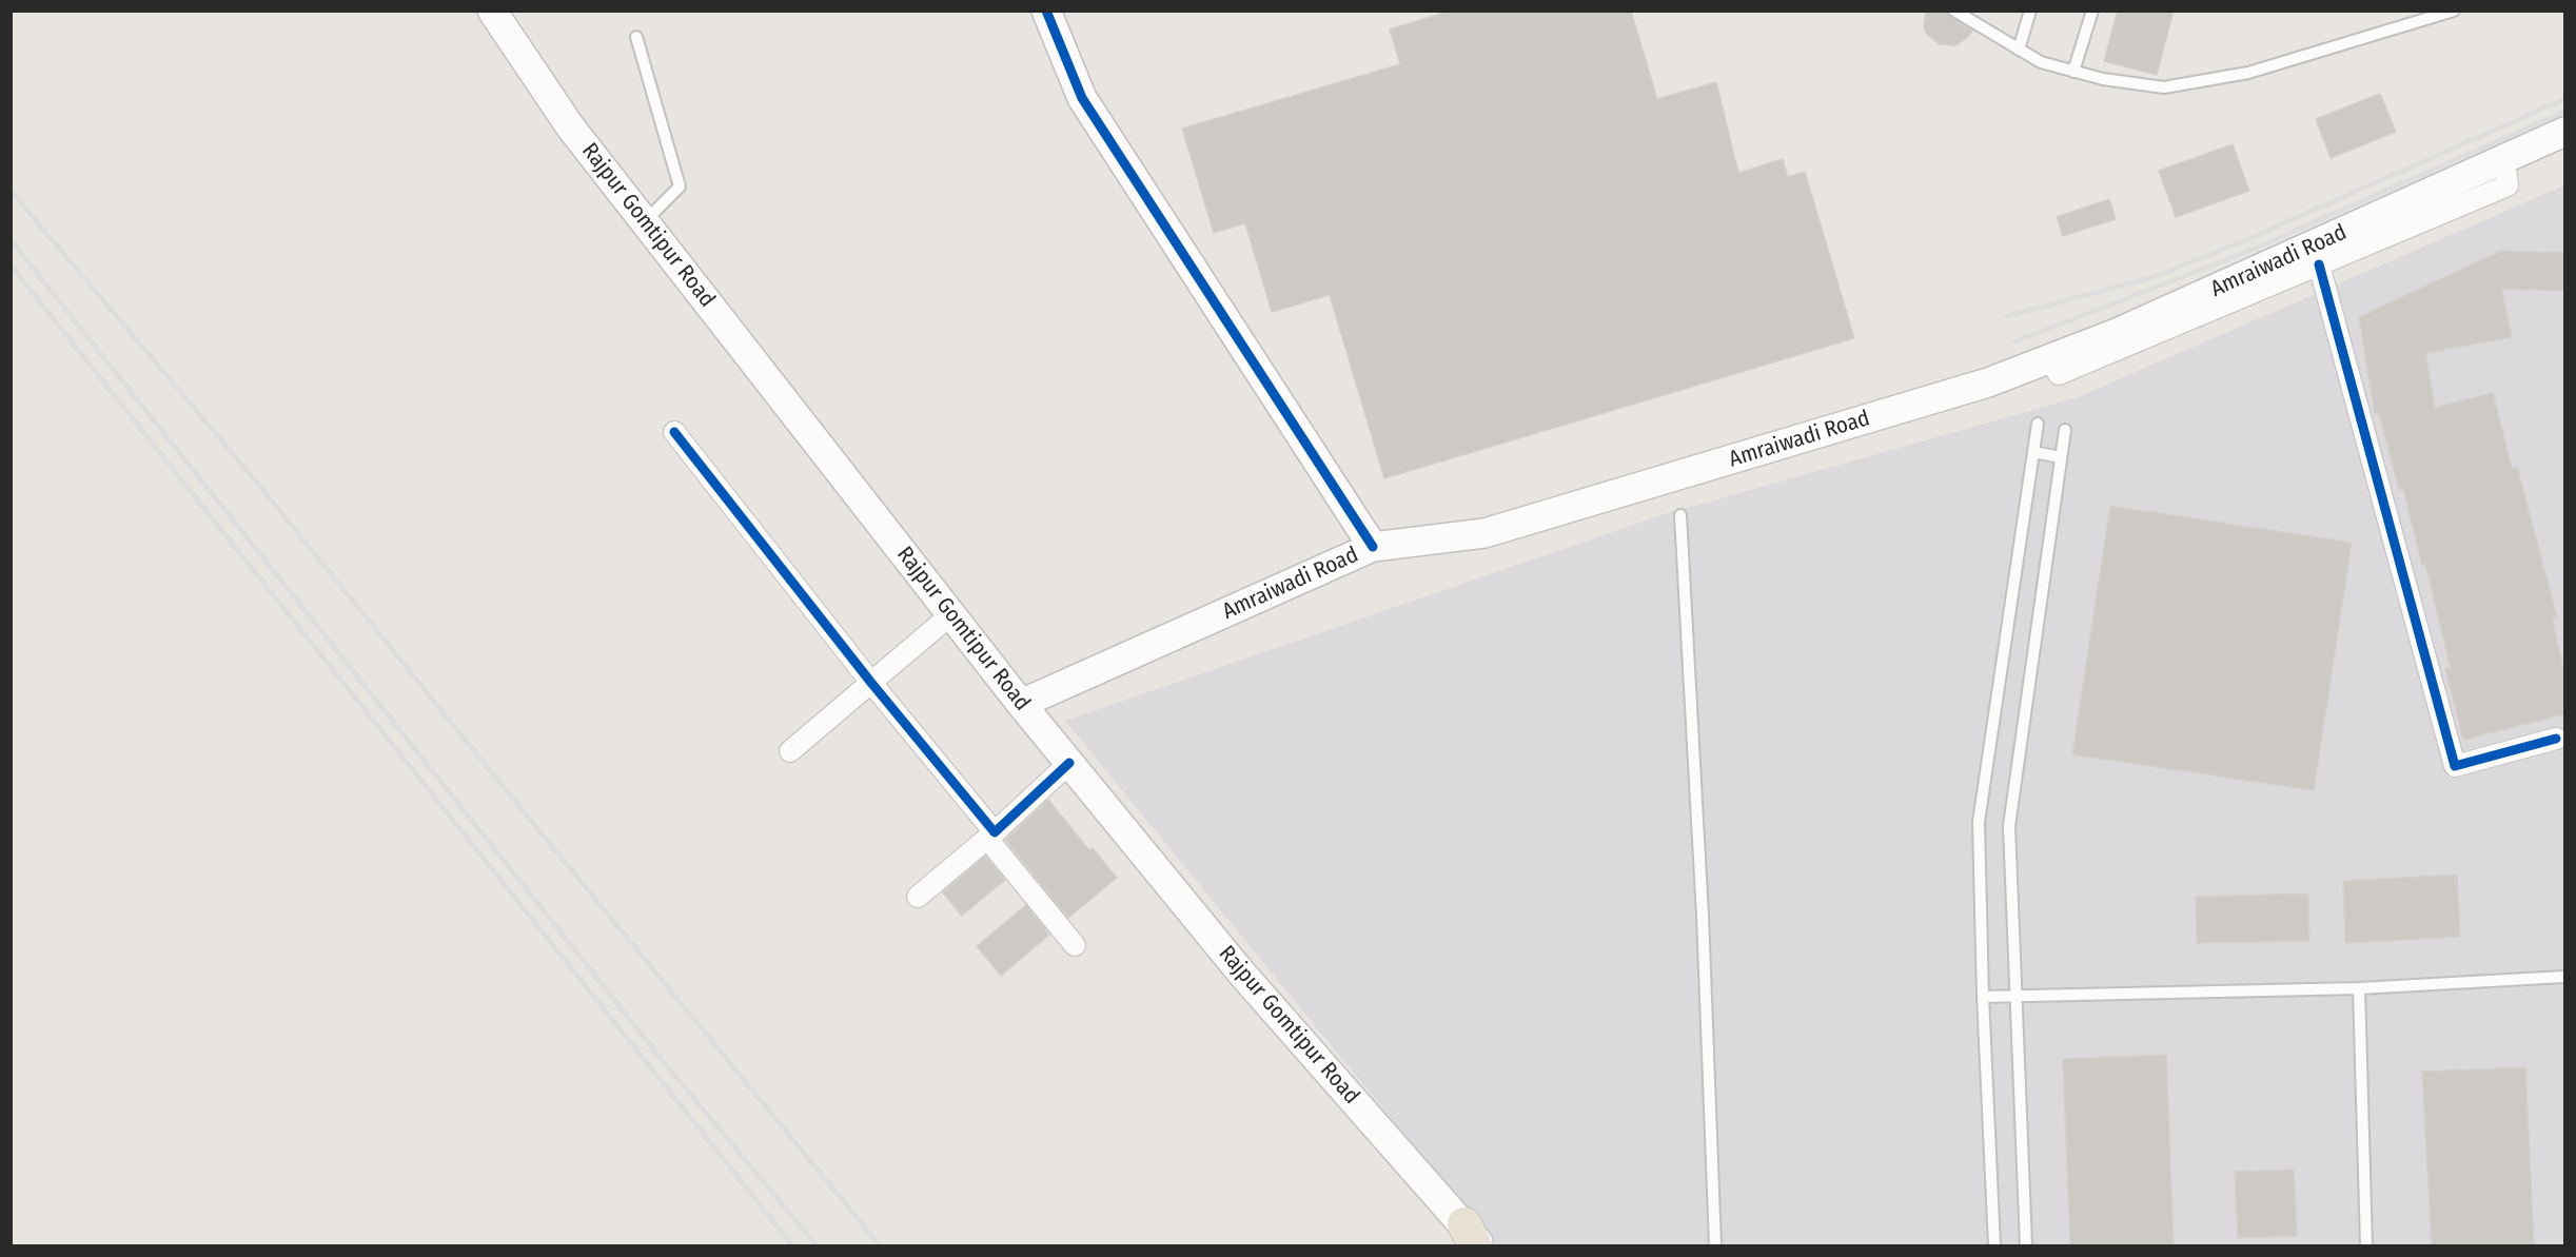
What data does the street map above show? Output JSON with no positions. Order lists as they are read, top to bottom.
{
  "streets": {
    "main road": ["Rajpur Gomtipur Road", "Amraiwadi Road"]
  },
  "crossings": [
    ["Rajpur Gomtipur Road", "Amraiwadi Road"]
  ]
}
